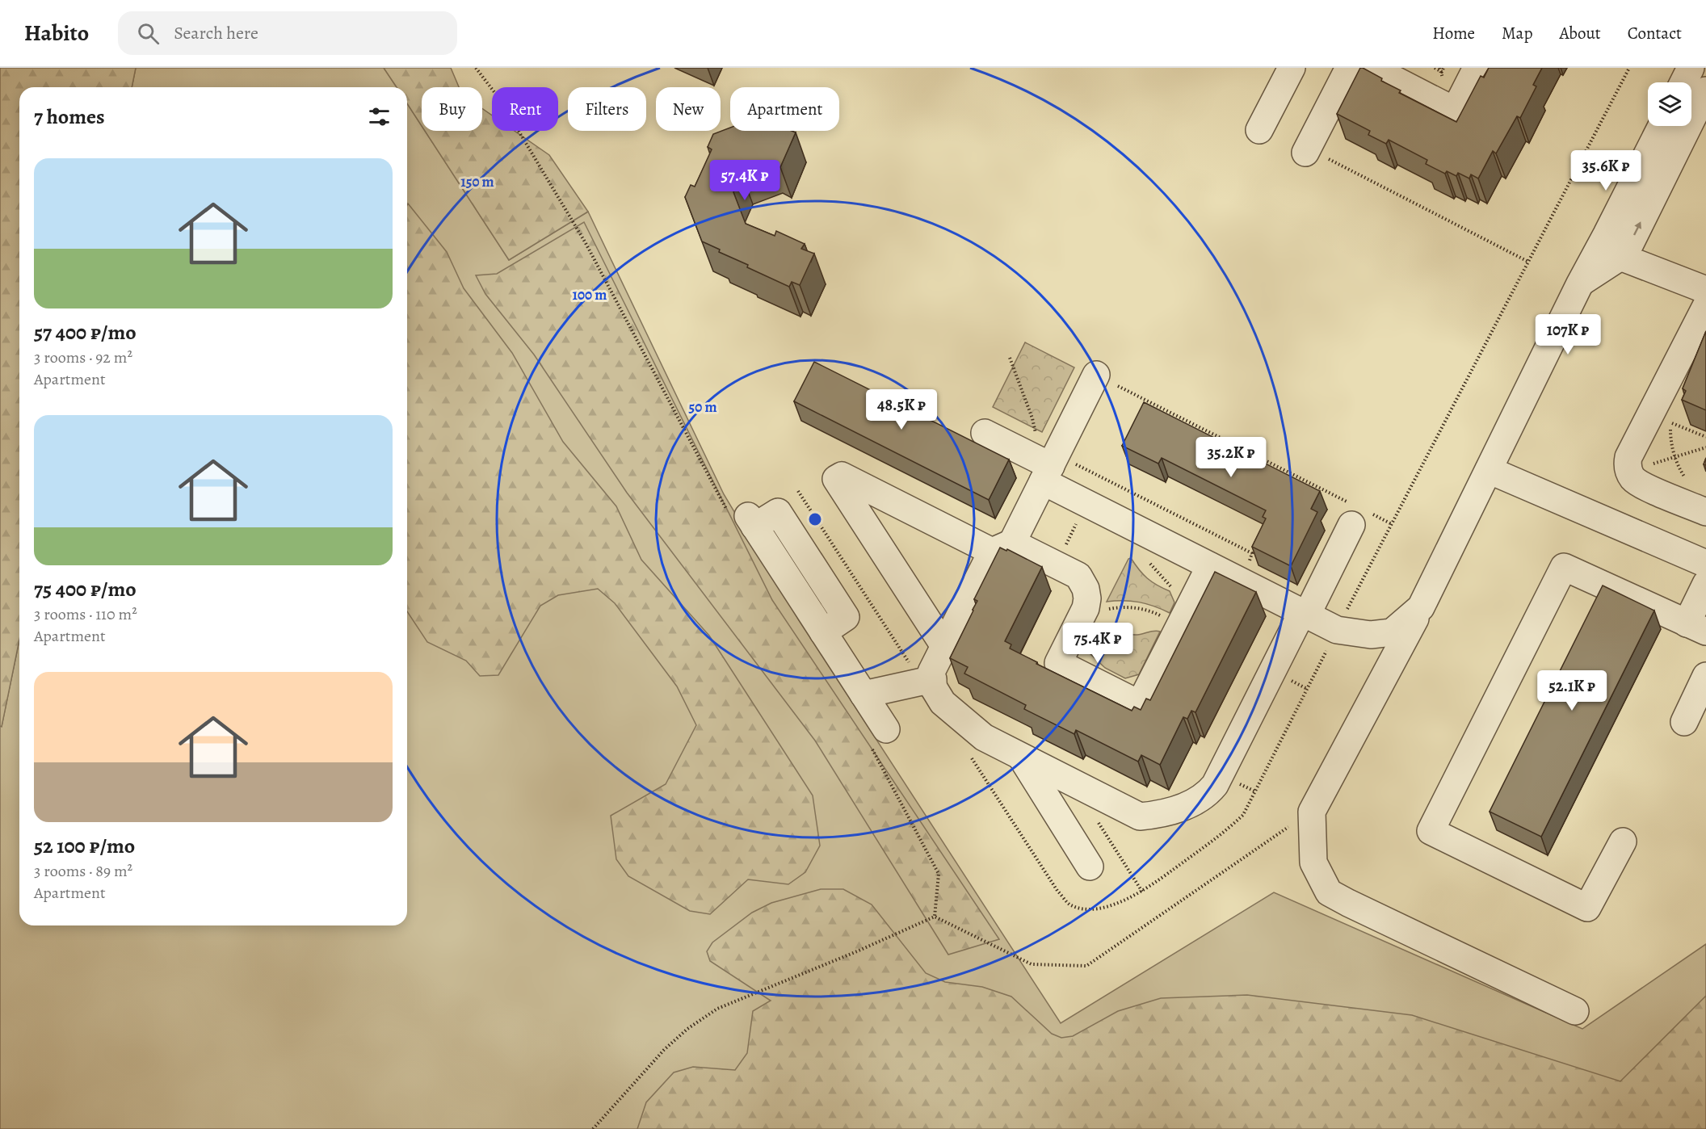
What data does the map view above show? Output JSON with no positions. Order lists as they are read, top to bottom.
{
  "page": {
    "header": "Habito",
    "search": "Search here",
    "nav": [
      "Home",
      "Map",
      "About",
      "Contact"
    ],
    "chip": [
      "Buy",
      "Rent",
      "Filters",
      "New",
      "Apartment"
    ],
    "heading": "7 homes",
    "list": [
      {
        "name": "57 400 ₽/mo",
        "note": "3 rooms · 92 m² · Apartment"
      },
      {
        "name": "75 400 ₽/mo",
        "note": "3 rooms · 110 m² · Apartment"
      },
      {
        "name": "52 100 ₽/mo",
        "note": "3 rooms · 89 m² · Apartment"
      }
    ],
    "price": [
      "35.6K ₽",
      "57.4K ₽",
      "107K ₽",
      "48.5K ₽",
      "35.2K ₽",
      "75.4K ₽",
      "52.1K ₽"
    ]
  },
  "rings": ["150 m", "100 m", "50 m"]
}
